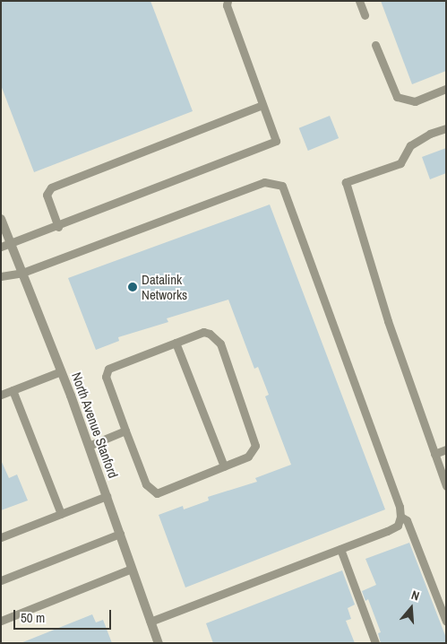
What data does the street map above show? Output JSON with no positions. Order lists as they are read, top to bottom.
{
  "streets": {
    "street": ["North Avenue Stanford"]
  },
  "places": ["Datalink Networks"],
  "scale_bar": "50 m",
  "north": "top"
}
